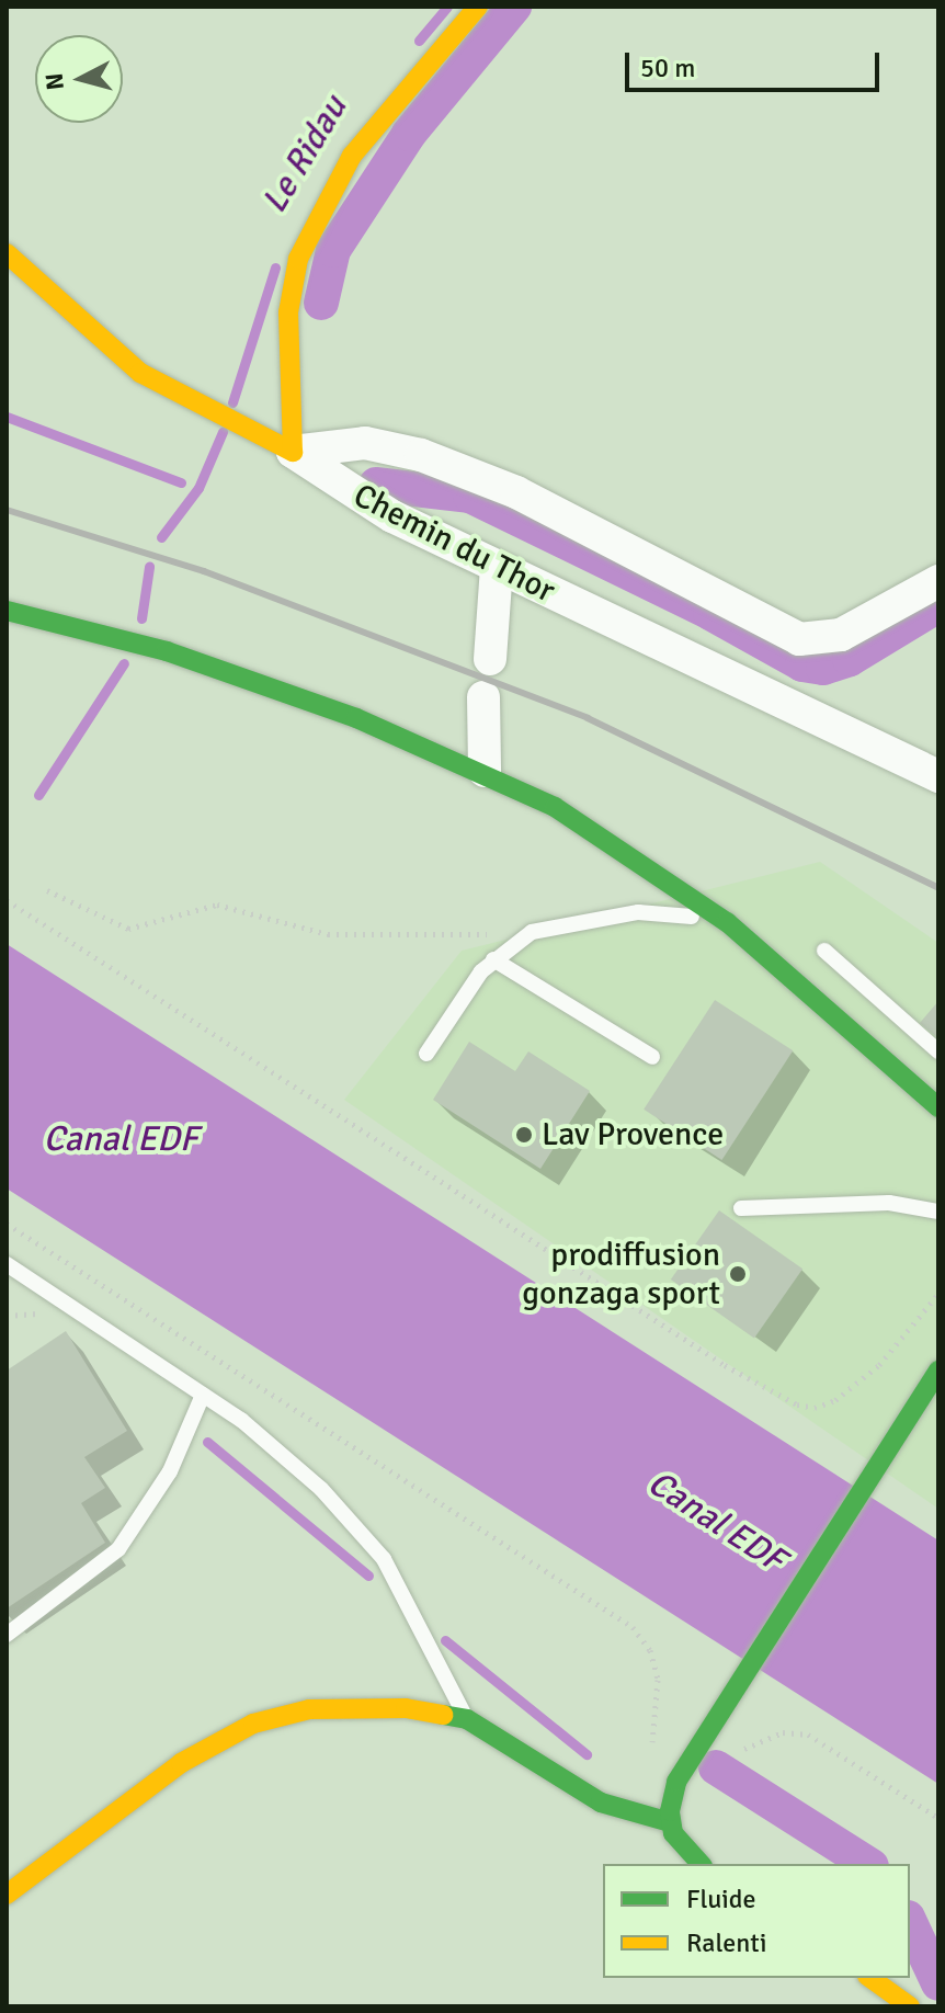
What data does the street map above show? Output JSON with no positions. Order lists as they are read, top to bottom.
{
  "streets": {
    "street": ["Chemin du Thor"]
  },
  "water": ["Le Ridau", "Canal EDF"],
  "places": ["Lav Provence", "prodiffusion gonzaga sport"],
  "legend": ["Fluide", "Ralenti"],
  "scale_bar": "50 m",
  "north": "left"
}
